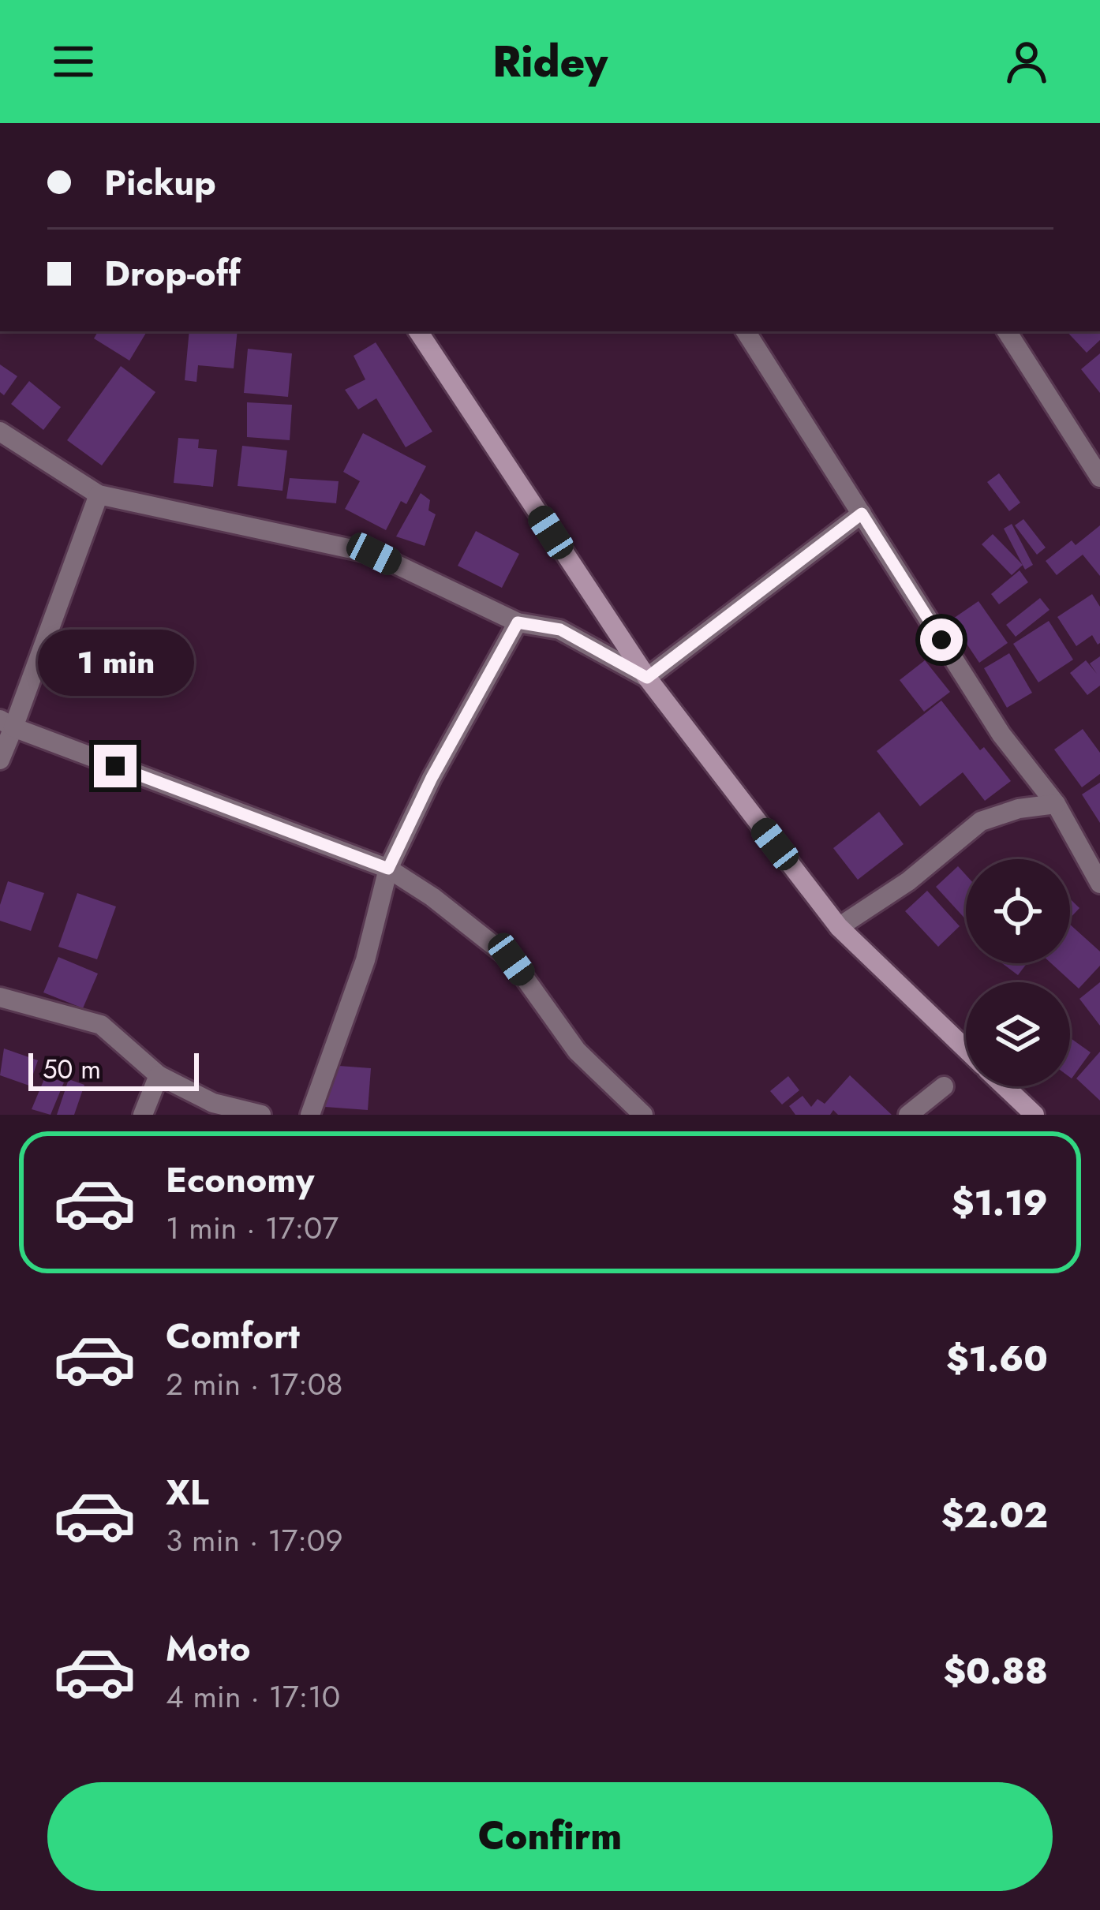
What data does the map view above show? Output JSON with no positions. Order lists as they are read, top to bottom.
{
  "scale_bar": "50 m",
  "page": {
    "header": "Ridey",
    "banner": ["Pickup", "Drop-off"],
    "bubble": "1 min",
    "scale": "50 m",
    "list": [
      {
        "name": "Economy",
        "note": "1 min · 17:07",
        "value": "$1.19"
      },
      {
        "name": "Comfort",
        "note": "2 min · 17:08",
        "value": "$1.60"
      },
      {
        "name": "XL",
        "note": "3 min · 17:09",
        "value": "$2.02"
      },
      {
        "name": "Moto",
        "note": "4 min · 17:10",
        "value": "$0.88"
      }
    ],
    "buttons": "Confirm"
  }
}
